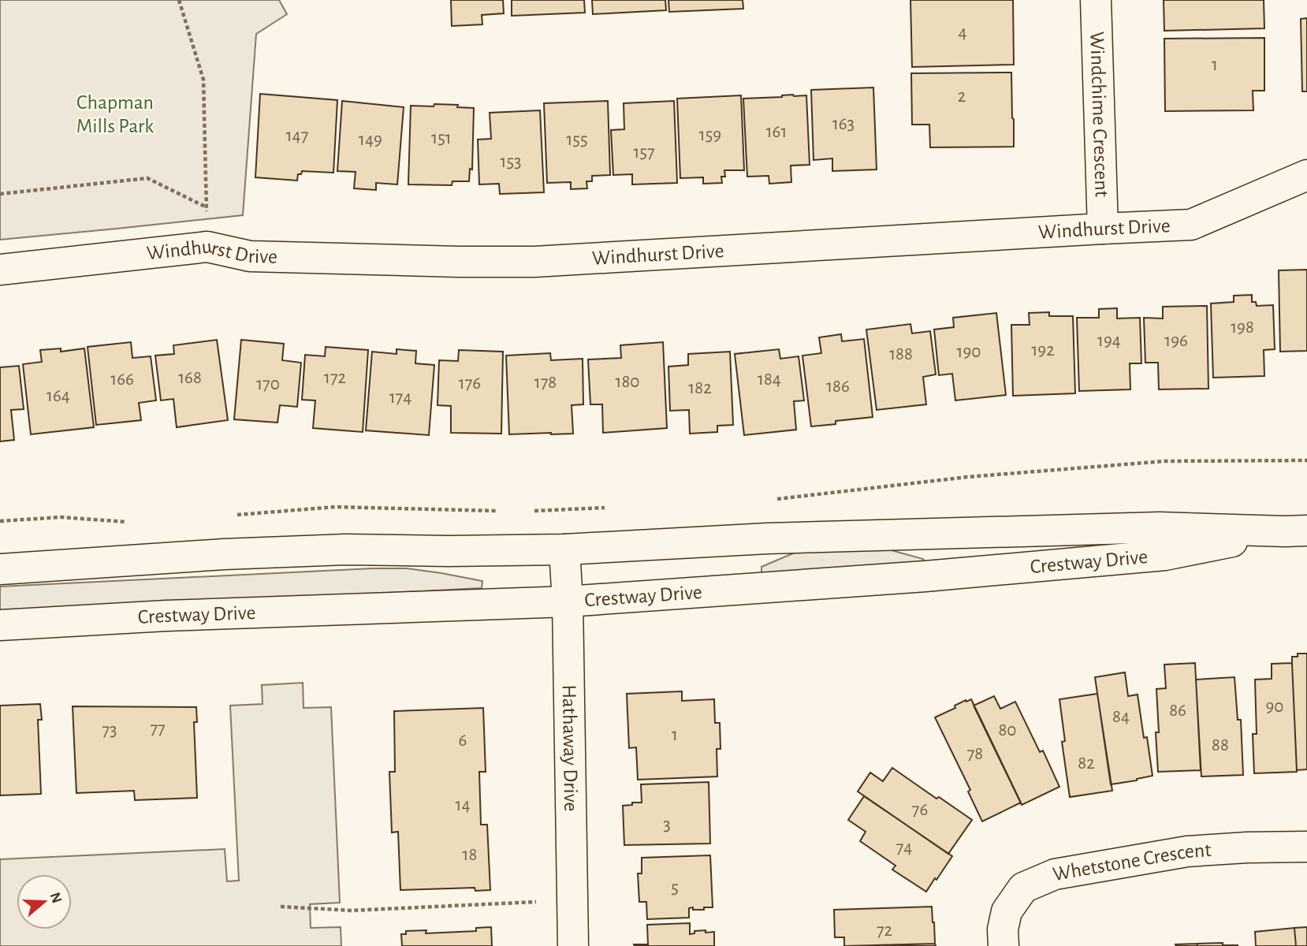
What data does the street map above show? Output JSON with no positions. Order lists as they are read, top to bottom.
{
  "streets": {
    "street": [
      "Windchime Crescent",
      "Windhurst Drive",
      "Crestway Drive",
      "Hathaway Drive",
      "Whetstone Crescent"
    ]
  },
  "crossings": [
    ["Windchime Crescent", "Windhurst Drive"],
    ["Crestway Drive", "Hathaway Drive"]
  ],
  "parks": ["Chapman Mills Park"],
  "house_numbers": [
    "4",
    "1",
    "2",
    "163",
    "161",
    "159",
    "147",
    "151",
    "149",
    "155",
    "157",
    "153",
    "198",
    "194",
    "196",
    "192",
    "190",
    "188",
    "168",
    "172",
    "166",
    "184",
    "180",
    "178",
    "176",
    "170",
    "186",
    "182",
    "164",
    "174",
    "90",
    "86",
    "84",
    "77",
    "73",
    "80",
    "1",
    "6",
    "88",
    "78",
    "82",
    "14",
    "76",
    "3",
    "74",
    "18",
    "5",
    "72"
  ],
  "north": "right"
}
